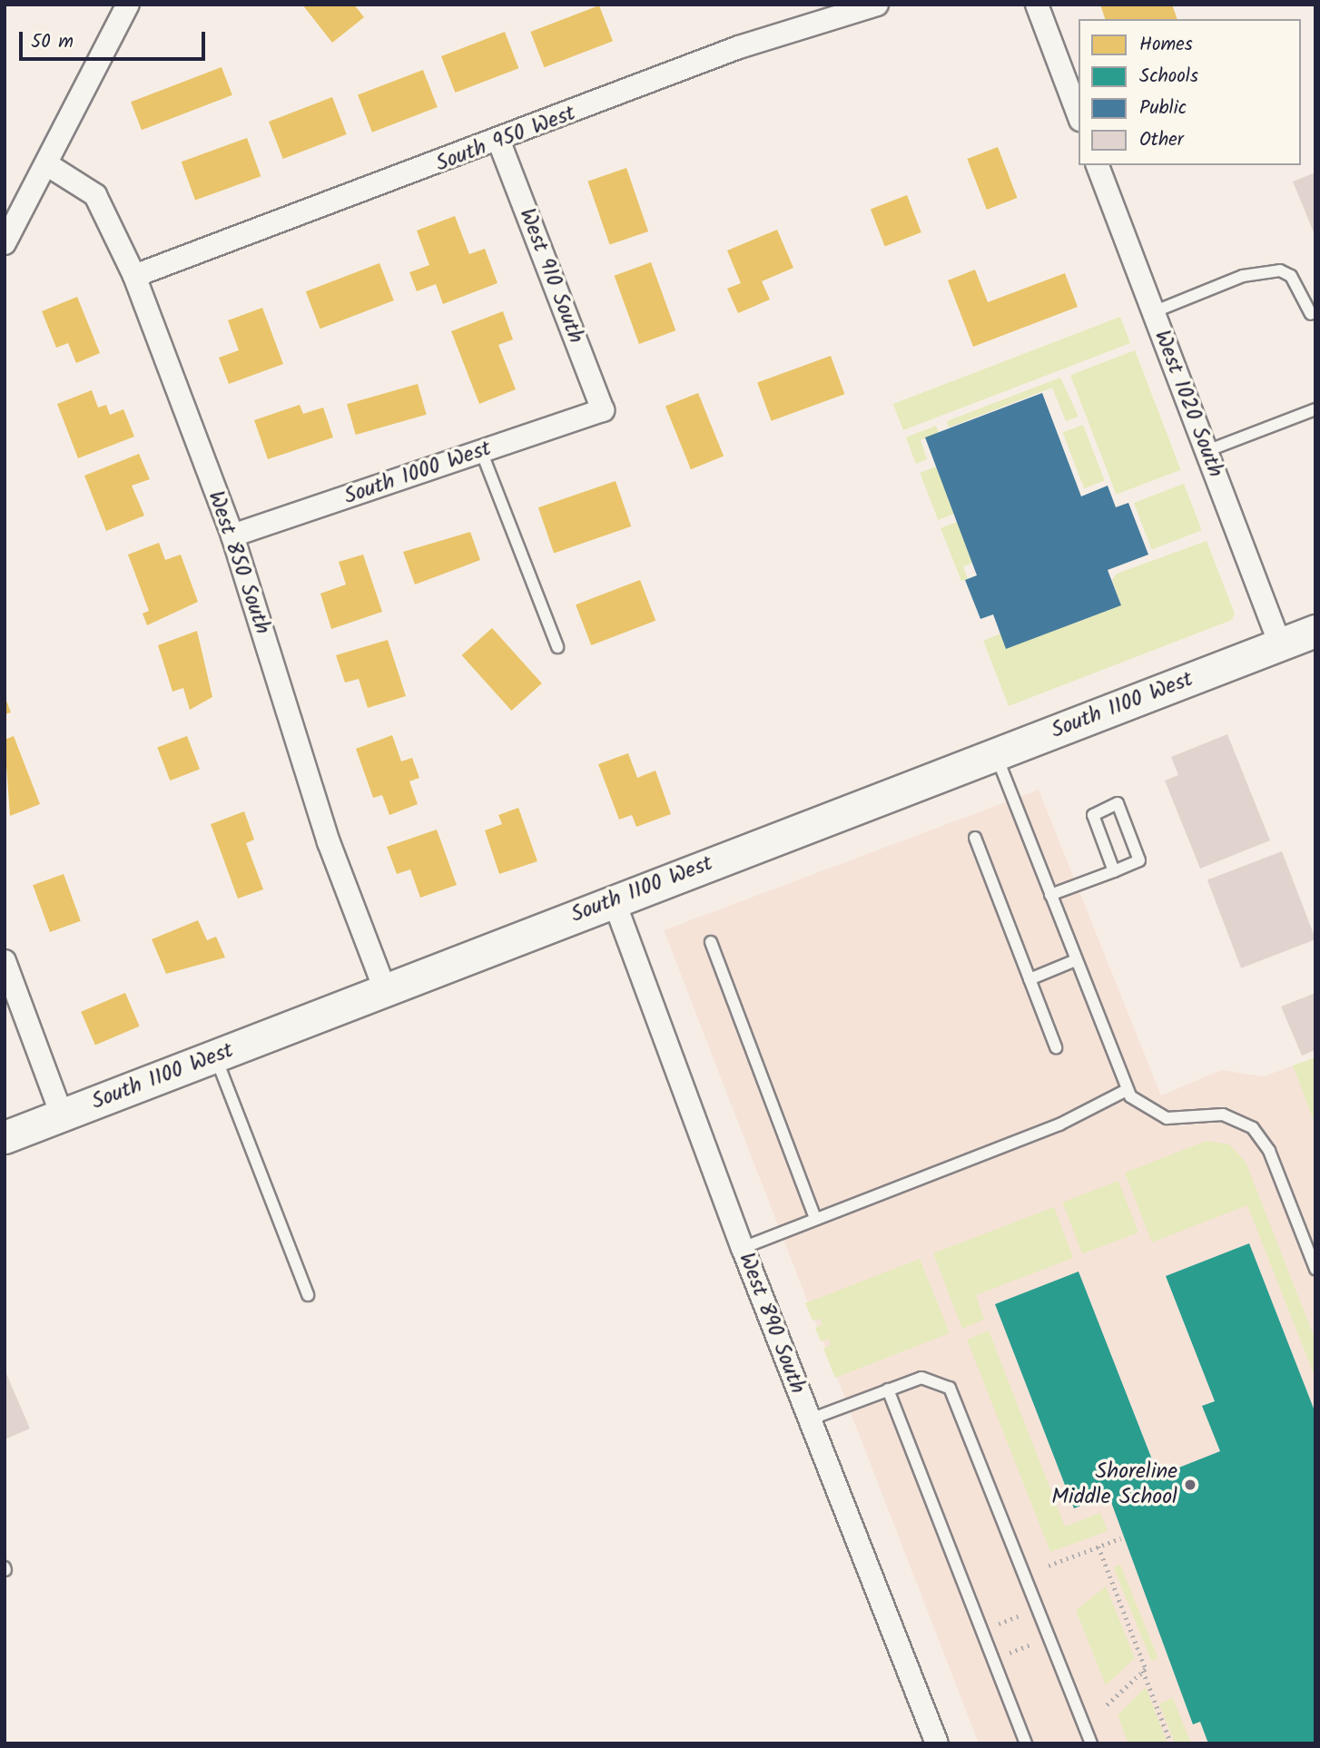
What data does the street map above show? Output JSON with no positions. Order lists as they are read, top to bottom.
{
  "streets": {
    "street": [
      "South 950 West",
      "West 910 South",
      "West 1020 South",
      "South 1000 West",
      "West 850 South",
      "South 1100 West",
      "West 890 South"
    ]
  },
  "crossings": [
    ["South 950 West", "West 910 South"],
    ["South 950 West", "West 850 South"],
    ["West 910 South", "South 1000 West"],
    ["West 1020 South", "South 1100 West"],
    ["South 1000 West", "West 850 South"],
    ["West 850 South", "South 1100 West"],
    ["South 1100 West", "West 890 South"]
  ],
  "places": ["Shoreline Middle School"],
  "legend": [
    "Homes",
    "Schools",
    "Public",
    "Other"
  ],
  "scale_bar": "50 m"
}
